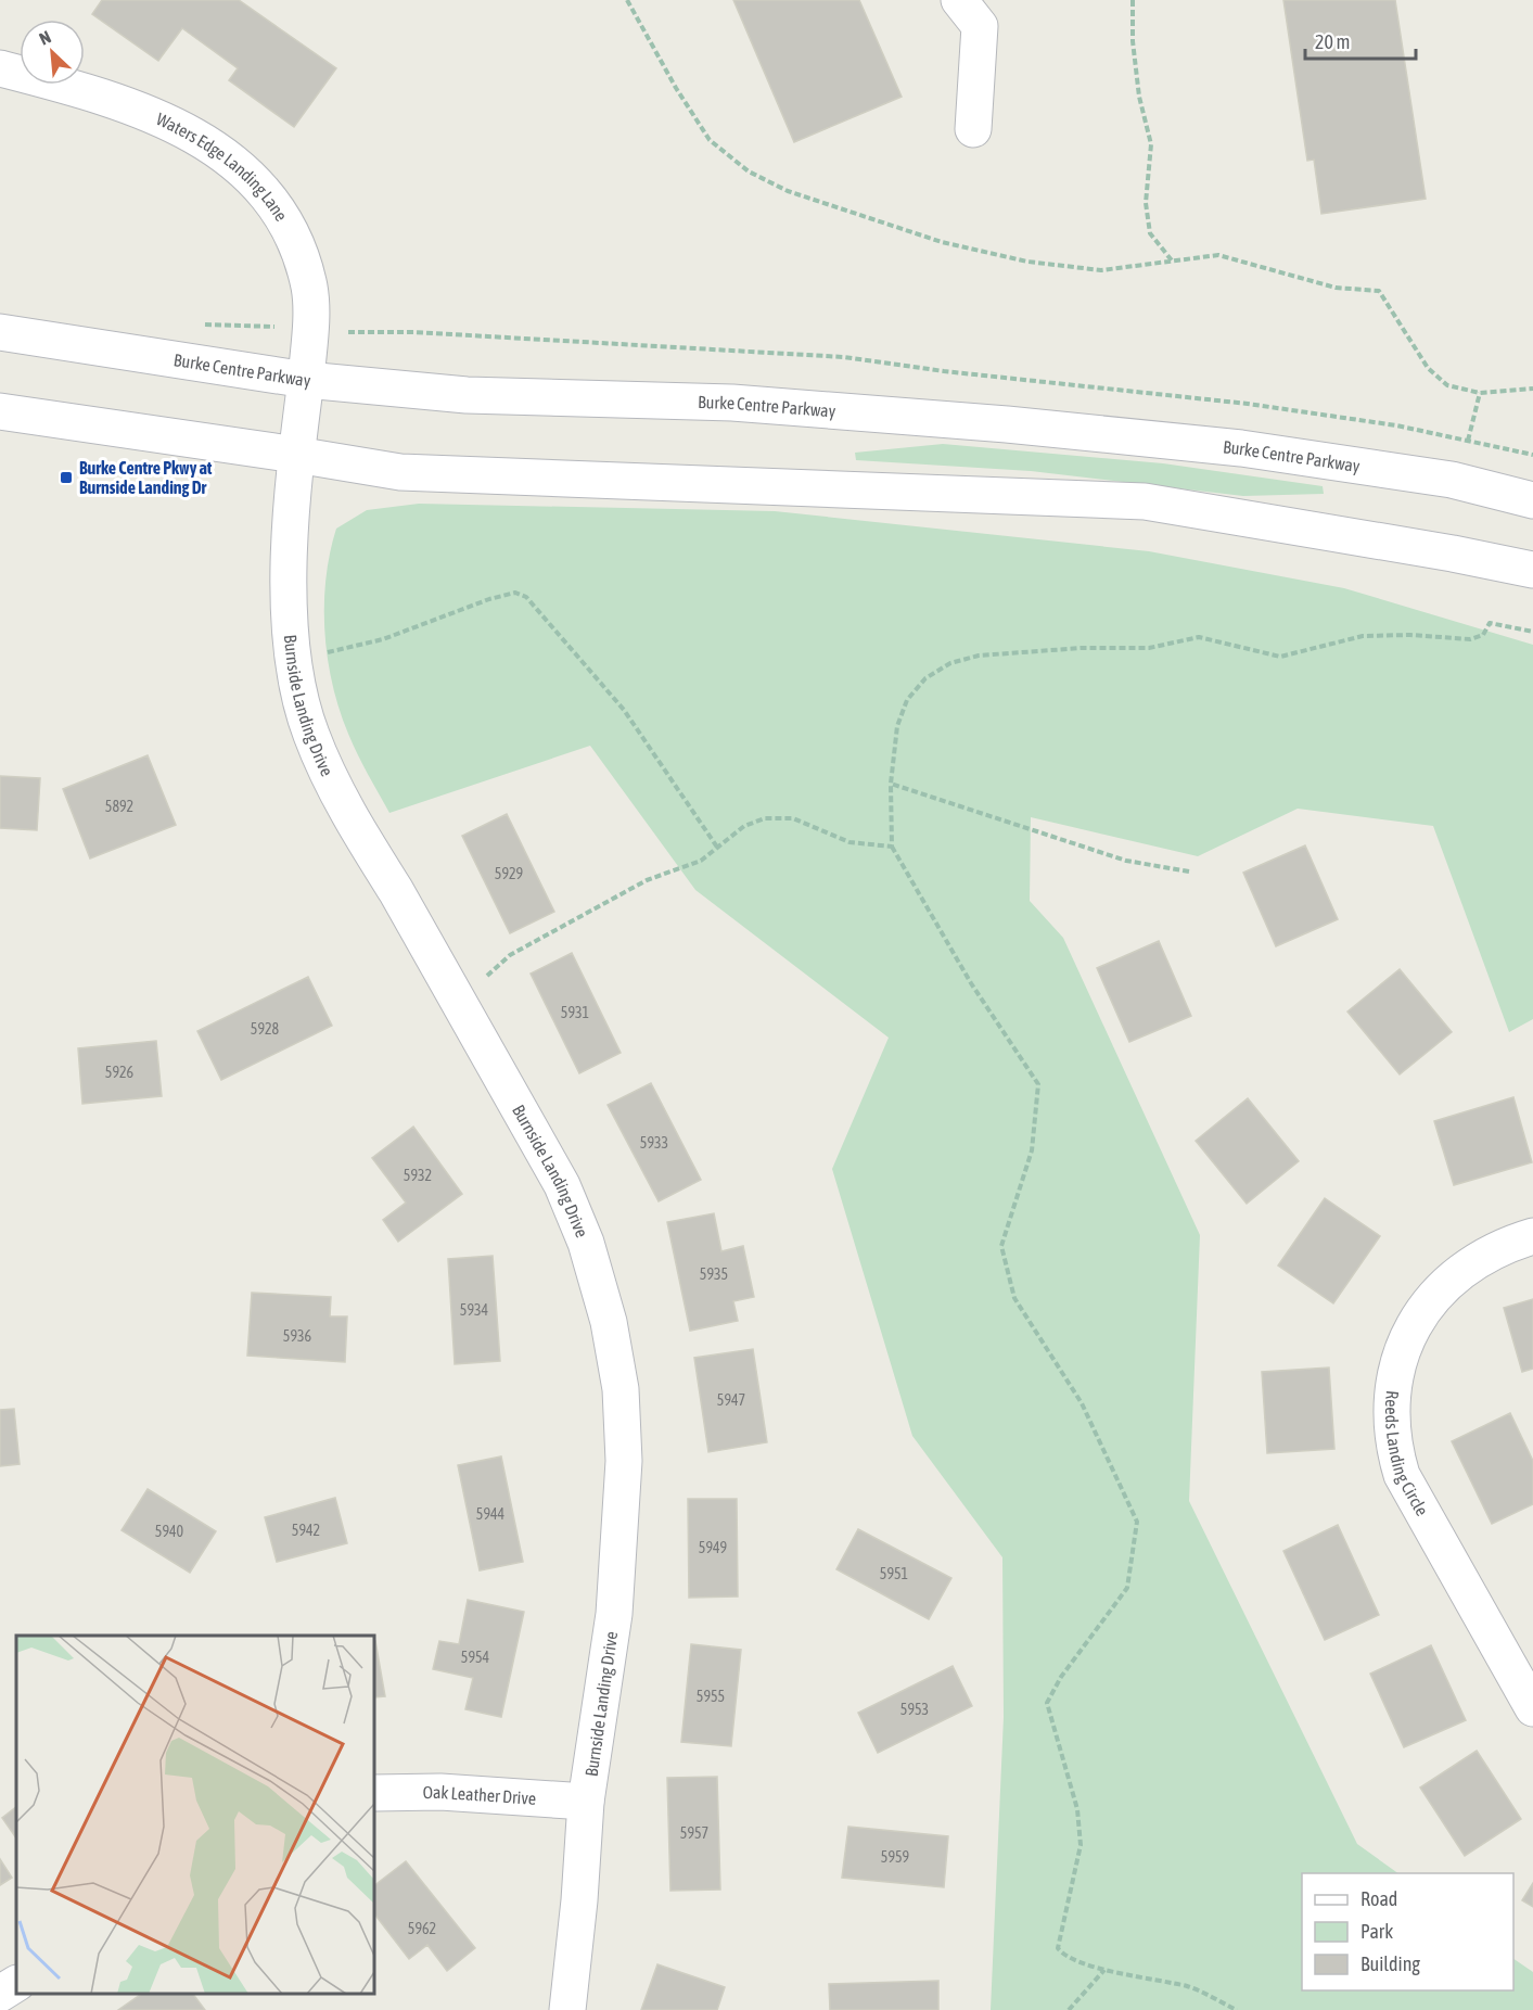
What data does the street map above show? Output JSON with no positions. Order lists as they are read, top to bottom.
{
  "streets": {
    "street": [
      "Waters Edge Landing Lane",
      "Burke Centre Parkway",
      "Burnside Landing Drive",
      "Reeds Landing Circle",
      "Oak Leather Drive"
    ]
  },
  "crossings": [
    ["Waters Edge Landing Lane", "Burke Centre Parkway"],
    ["Waters Edge Landing Lane", "Burnside Landing Drive"],
    ["Burke Centre Parkway", "Burnside Landing Drive"],
    ["Burnside Landing Drive", "Oak Leather Drive"]
  ],
  "places": {
    "transit": ["Burke Centre Pkwy at Burnside Landing Dr"]
  },
  "house_numbers": [
    "5892",
    "5929",
    "5931",
    "5928",
    "5926",
    "5933",
    "5932",
    "5935",
    "5934",
    "5936",
    "5947",
    "5944",
    "5942",
    "5940",
    "5949",
    "5951",
    "5954",
    "5955",
    "5953",
    "5957",
    "5959",
    "5962"
  ],
  "legend": ["Road", "Park", "Building"],
  "scale_bar": "20 m",
  "north": "top left"
}
